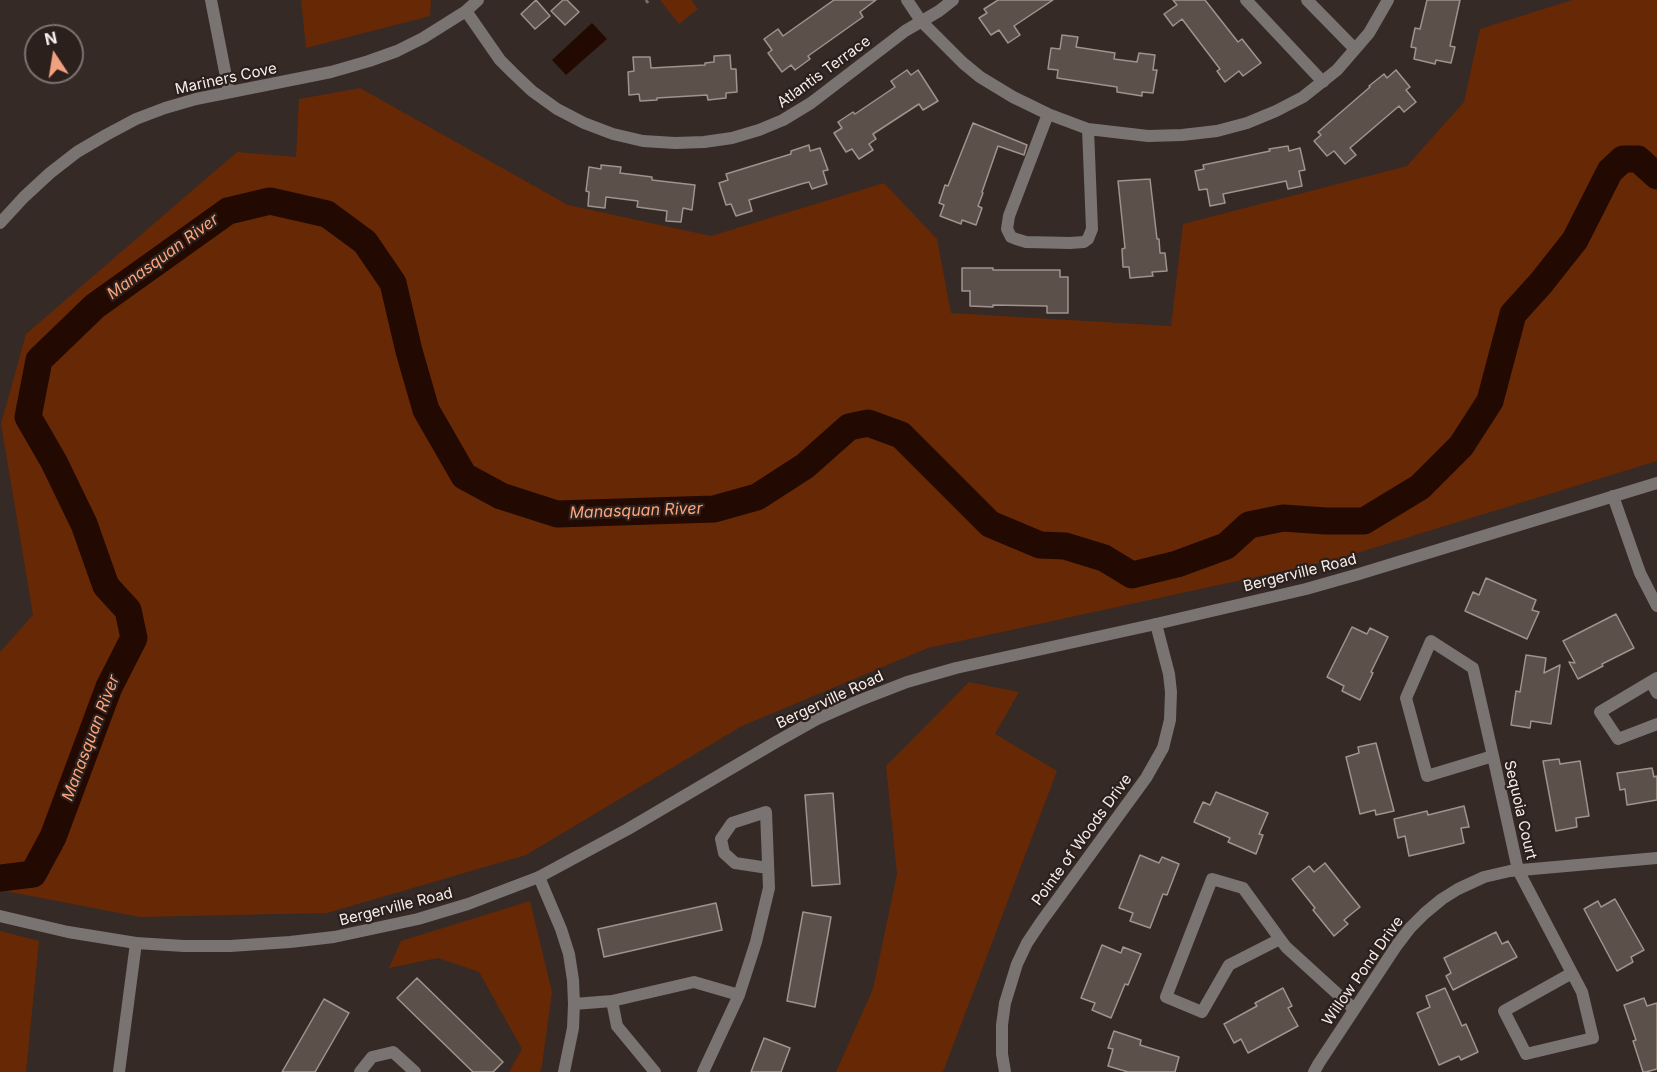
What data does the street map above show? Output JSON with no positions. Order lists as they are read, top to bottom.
{
  "streets": {
    "street": [
      "Atlantis Terrace",
      "Mariners Cove",
      "Bergerville Road",
      "Sequoia Court",
      "Pointe of Woods Drive",
      "Willow Pond Drive"
    ]
  },
  "crossings": [
    ["Atlantis Terrace", "Mariners Cove"],
    ["Bergerville Road", "Pointe of Woods Drive"],
    ["Sequoia Court", "Willow Pond Drive"]
  ],
  "water": ["Manasquan River"],
  "north": "top"
}
